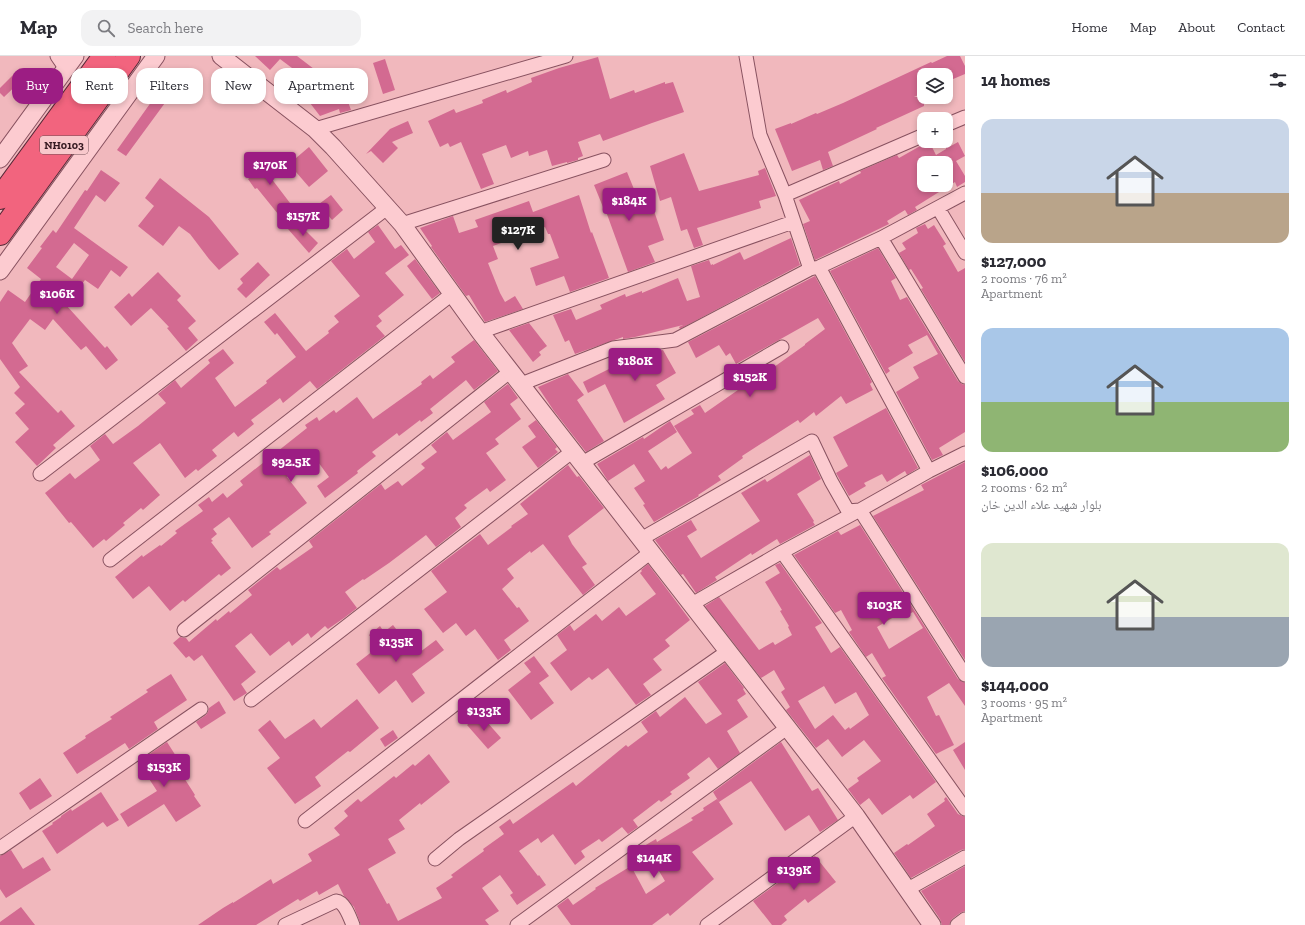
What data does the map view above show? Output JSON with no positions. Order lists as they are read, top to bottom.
{
  "streets": {
    "highway": ["NH0103"]
  },
  "page": {
    "header": "Map",
    "search": "Search here",
    "nav": [
      "Home",
      "Map",
      "About",
      "Contact"
    ],
    "heading": "14 homes",
    "map_buttons": ["+", "−"],
    "chip": [
      "Buy",
      "Rent",
      "Filters",
      "New",
      "Apartment"
    ],
    "list": [
      {
        "name": "$127,000",
        "note": "2 rooms · 76 m² · Apartment"
      },
      {
        "name": "$106,000",
        "note": "2 rooms · 62 m² · بلوار شهید علاء الدین خان"
      },
      {
        "name": "$144,000",
        "note": "3 rooms · 95 m² · Apartment"
      }
    ],
    "price": [
      "$170K",
      "$184K",
      "$157K",
      "$127K",
      "$106K",
      "$180K",
      "$152K",
      "$92.5K",
      "$103K",
      "$135K",
      "$133K",
      "$153K",
      "$144K",
      "$139K"
    ]
  }
}
